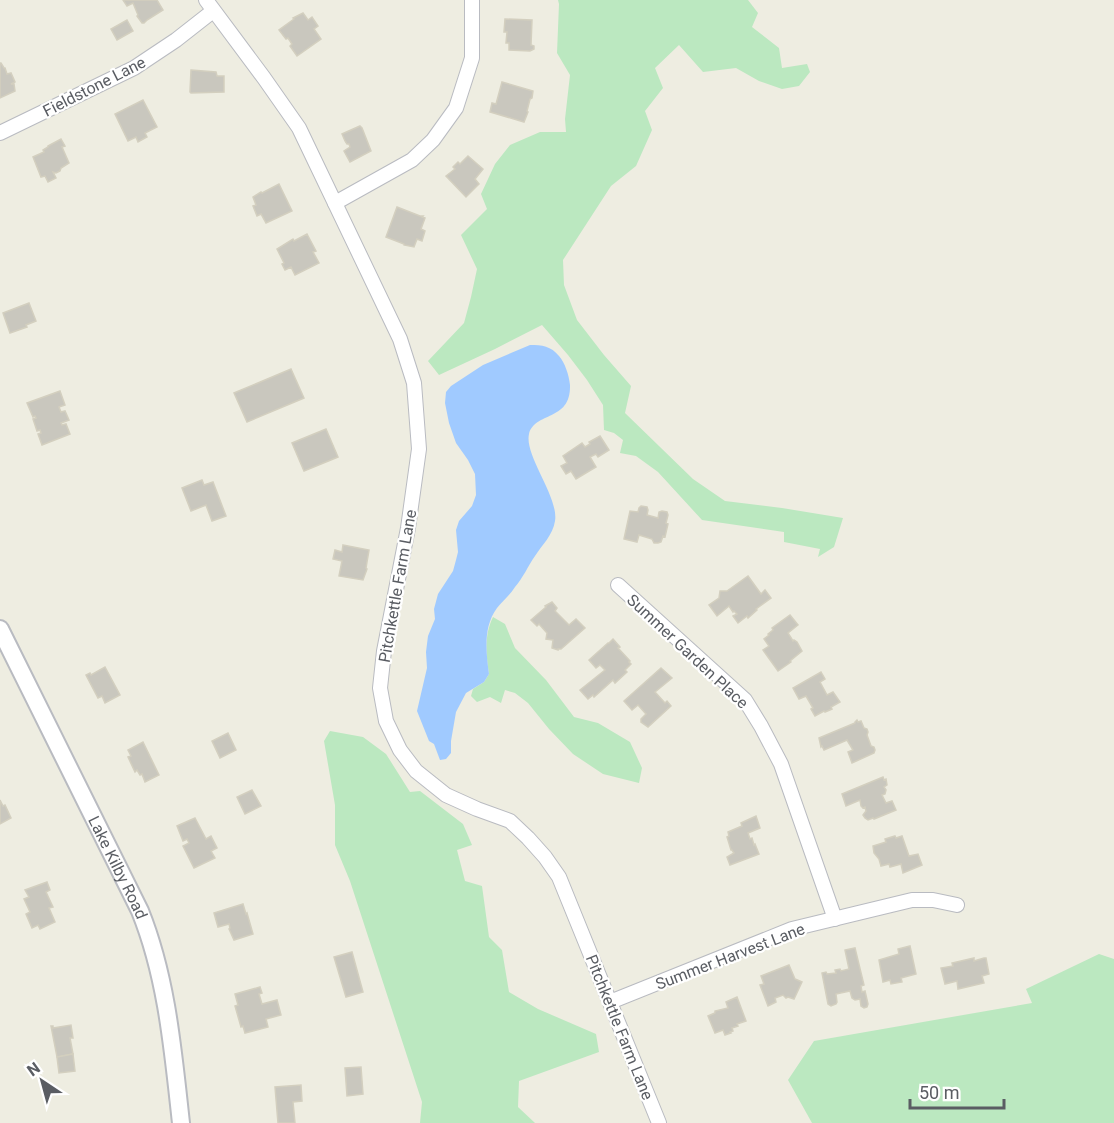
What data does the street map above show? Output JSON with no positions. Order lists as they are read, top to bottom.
{
  "streets": {
    "street": [
      "Fieldstone Lane",
      "Pitchkettle Farm Lane",
      "Summer Garden Place",
      "Lake Kilby Road",
      "Summer Harvest Lane"
    ]
  },
  "crossings": [
    ["Fieldstone Lane", "Pitchkettle Farm Lane"],
    ["Pitchkettle Farm Lane", "Summer Harvest Lane"],
    ["Summer Garden Place", "Summer Harvest Lane"]
  ],
  "scale_bar": "50 m",
  "north": "top left"
}
